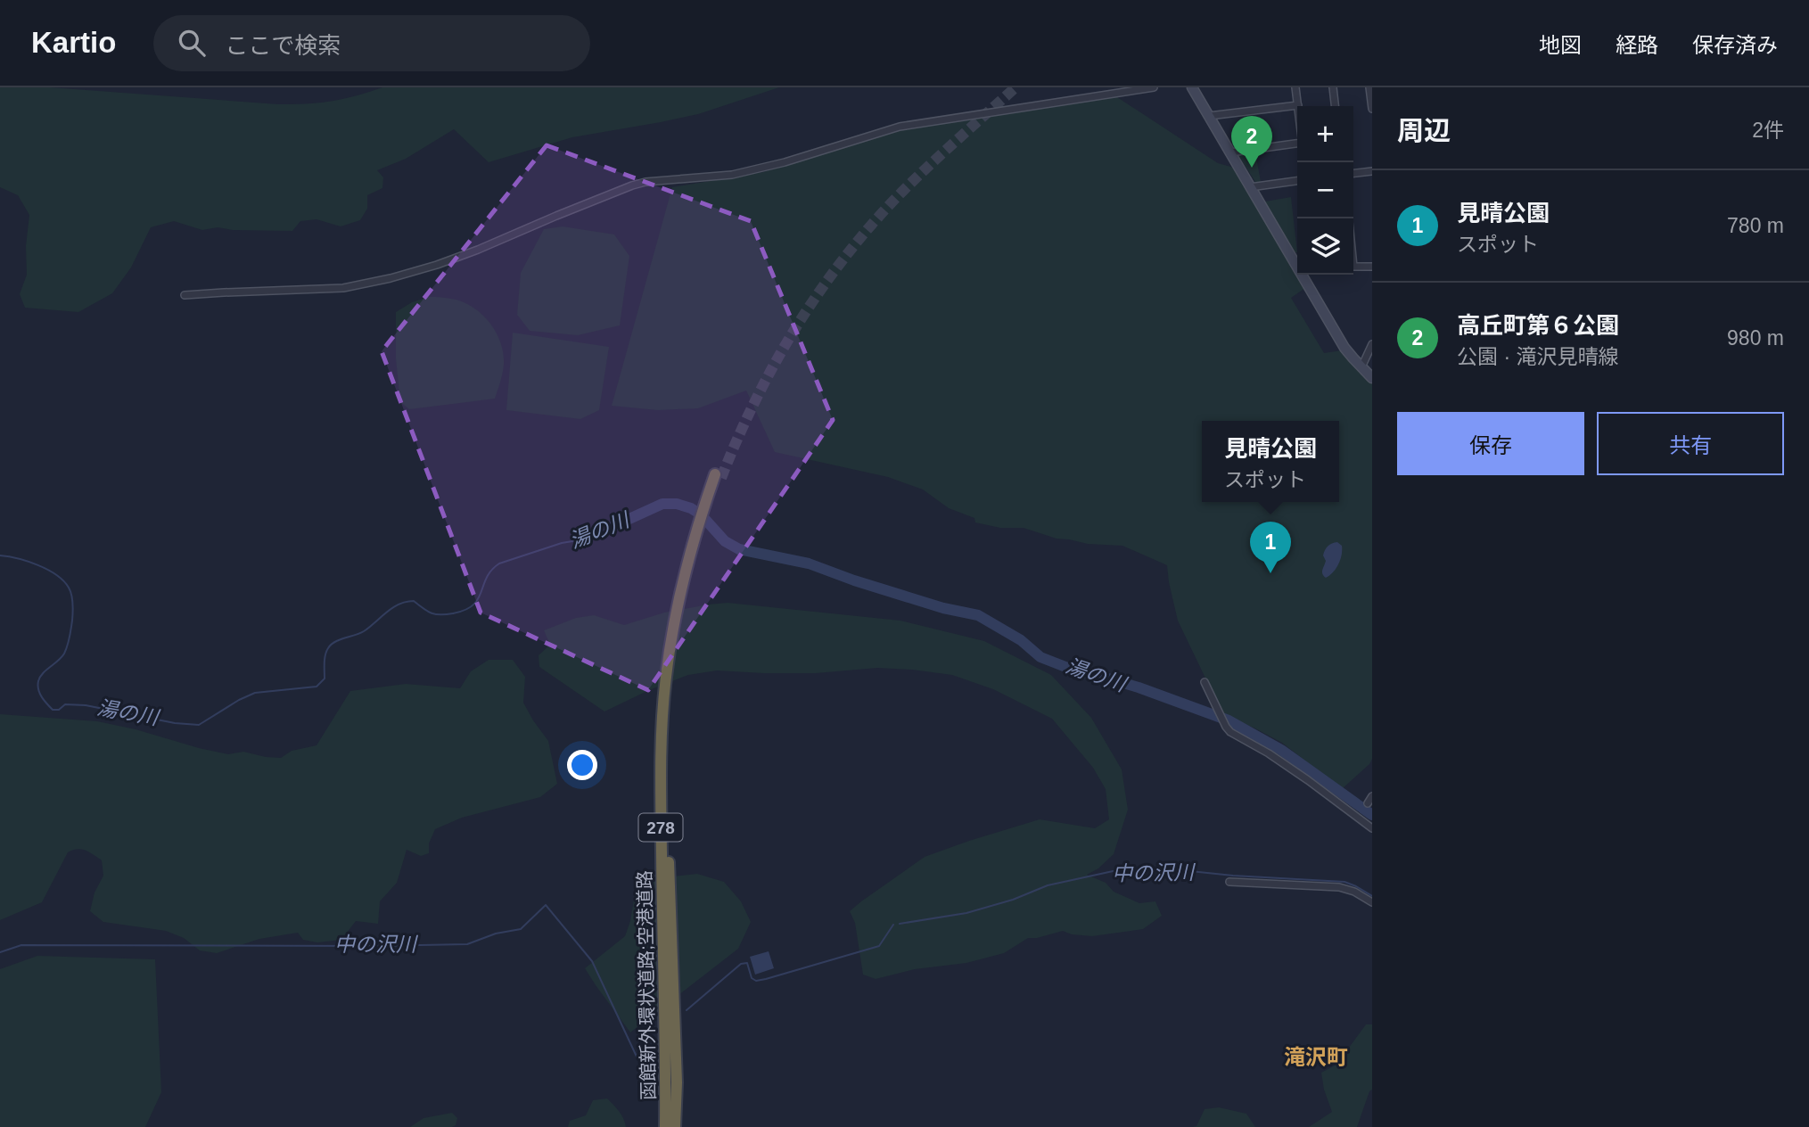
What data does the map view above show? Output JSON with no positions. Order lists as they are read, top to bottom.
{
  "streets": {
    "highway": ["278", "函館新外環状道路;空港道路"]
  },
  "districts": ["滝沢町"],
  "water": ["湯の川", "中の沢川"],
  "page": {
    "header": "Kartio",
    "search": "ここで検索",
    "nav": ["地図", "経路", "保存済み"],
    "heading": ["周辺", "2件"],
    "map_buttons": ["+", "−"],
    "pins": ["2", "1"],
    "list": [
      {
        "mark": "1",
        "name": "見晴公園",
        "note": "スポット",
        "value": "780 m"
      },
      {
        "mark": "2",
        "name": "高丘町第６公園",
        "note": "公園 · 滝沢見晴線",
        "value": "980 m"
      }
    ],
    "buttons": ["保存", "共有"],
    "popup": ["見晴公園", "スポット"]
  }
}
